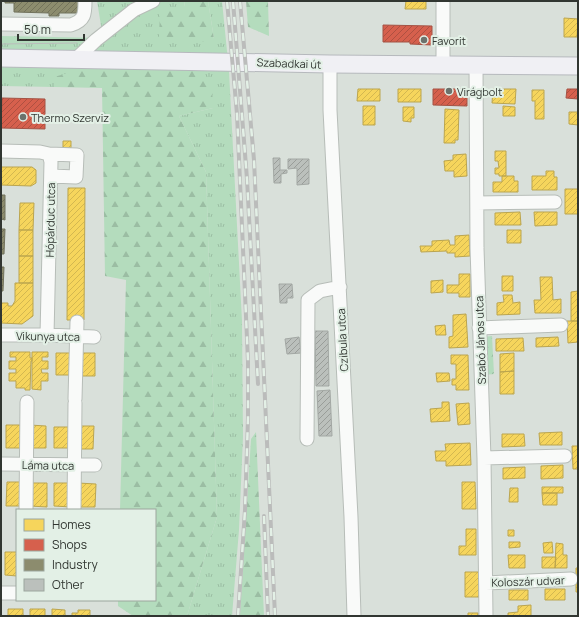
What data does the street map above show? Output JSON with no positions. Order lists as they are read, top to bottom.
{
  "streets": {
    "main road": ["Szabadkai út"],
    "street": [
      "Hópárduc utca",
      "Vikunya utca",
      "Czibula utca",
      "Szabó János utca",
      "Láma utca",
      "Koloszár udvar"
    ]
  },
  "crossings": [
    ["Szabadkai út", "Czibula utca"],
    ["Szabadkai út", "Szabó János utca"],
    ["Hópárduc utca", "Vikunya utca"],
    ["Szabó János utca", "Koloszár udvar"]
  ],
  "places": ["Favorit", "Virágbolt", "Thermo Szerviz"],
  "legend": [
    "Homes",
    "Shops",
    "Industry",
    "Other"
  ],
  "scale_bar": "50 m"
}
